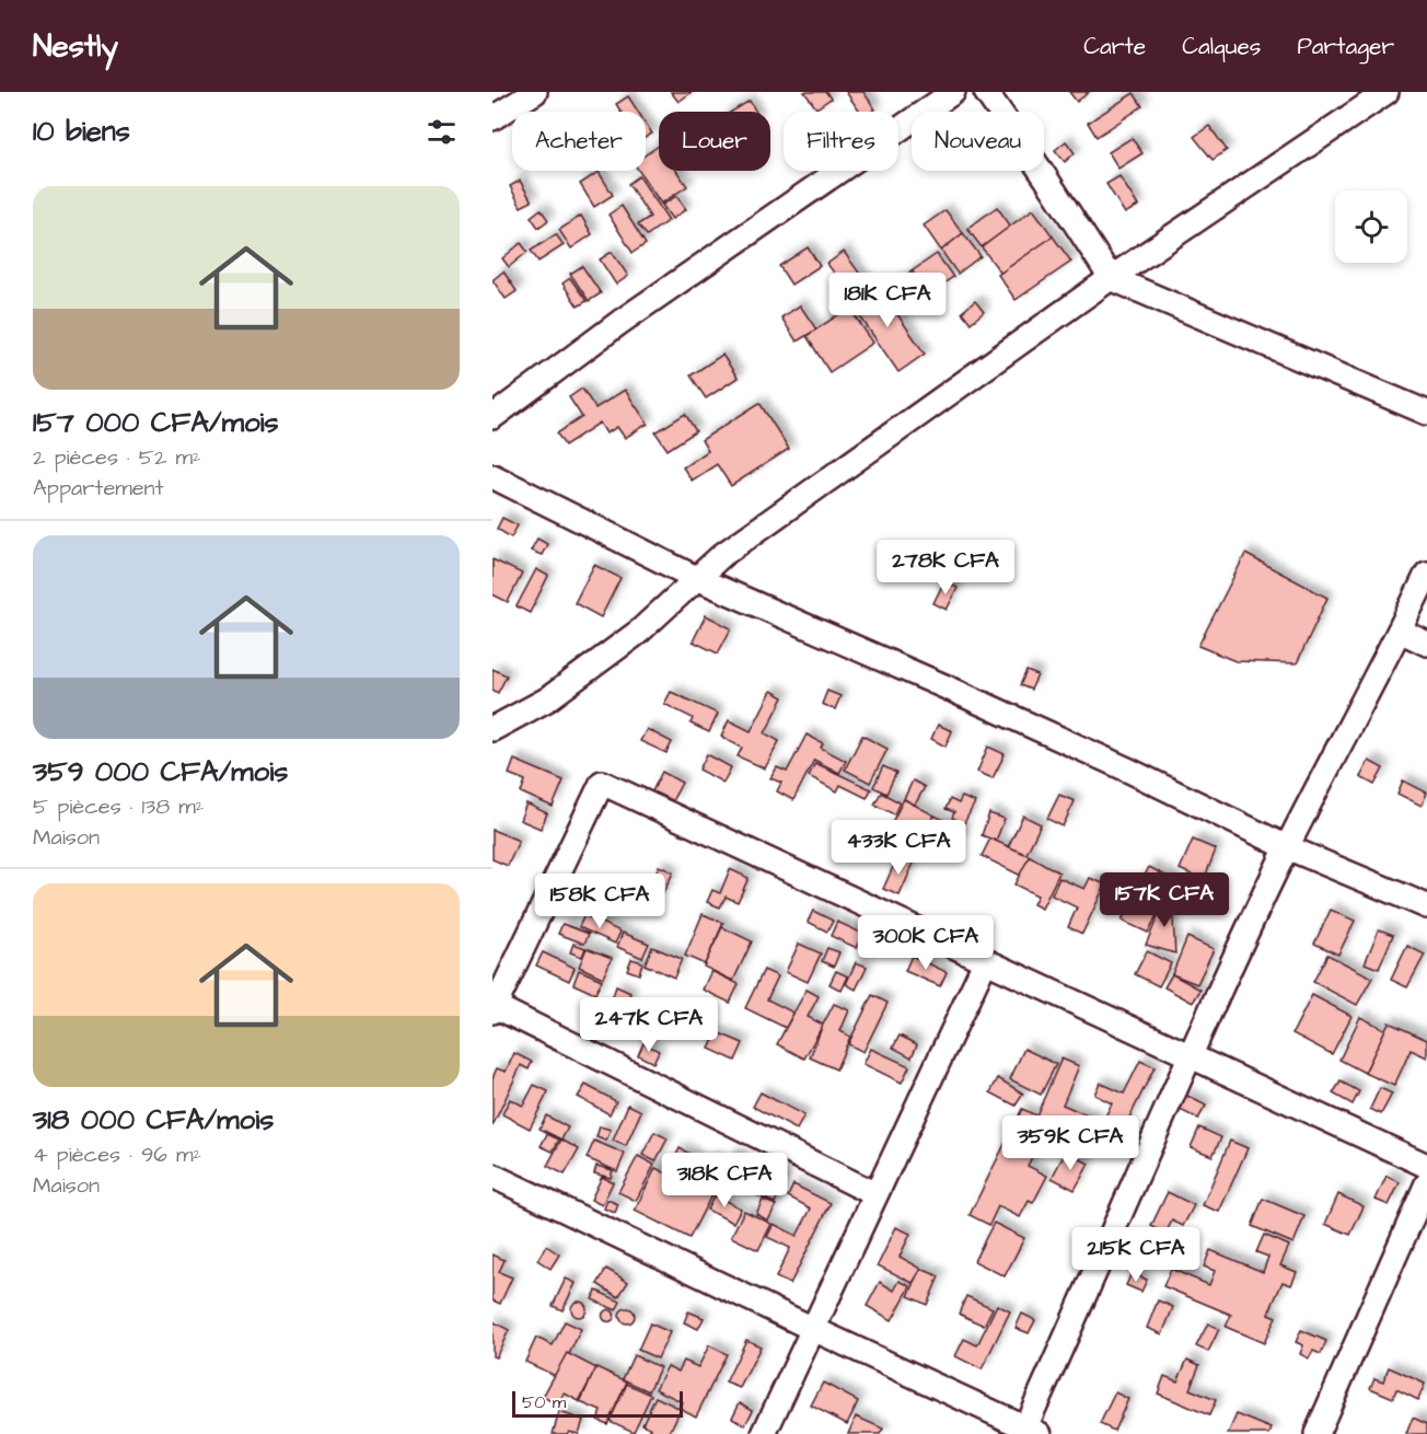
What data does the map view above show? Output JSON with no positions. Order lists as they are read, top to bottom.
{
  "scale_bar": "50 m",
  "page": {
    "header": "Nestly",
    "nav": ["Carte", "Calques", "Partager"],
    "heading": "10 biens",
    "chip": [
      "Acheter",
      "Louer",
      "Filtres",
      "Nouveau"
    ],
    "list": [
      {
        "name": "157 000 CFA/mois",
        "note": "2 pièces · 52 m² · Appartement"
      },
      {
        "name": "359 000 CFA/mois",
        "note": "5 pièces · 138 m² · Maison"
      },
      {
        "name": "318 000 CFA/mois",
        "note": "4 pièces · 96 m² · Maison"
      }
    ],
    "price": [
      "181K CFA",
      "278K CFA",
      "433K CFA",
      "157K CFA",
      "158K CFA",
      "300K CFA",
      "247K CFA",
      "359K CFA",
      "318K CFA",
      "215K CFA"
    ],
    "scale": "50 m"
  }
}
